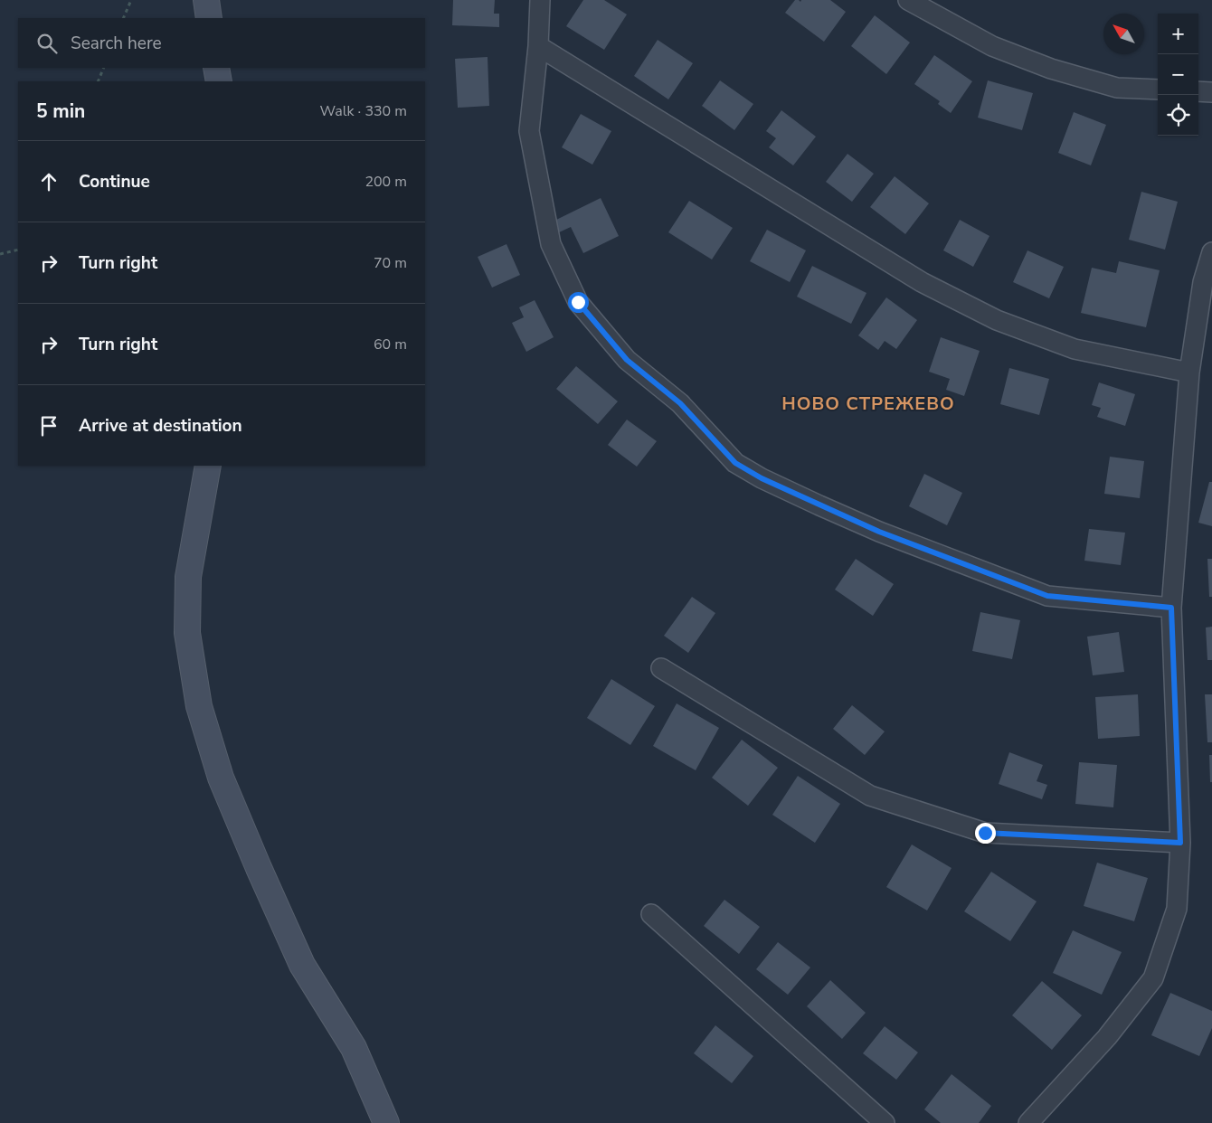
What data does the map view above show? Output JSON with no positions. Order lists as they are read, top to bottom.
{
  "districts": ["НОВО СТРЕЖЕВО"],
  "north": "top left",
  "page": {
    "map_buttons": ["+", "−"],
    "search": "Search here",
    "heading": ["5 min", "Walk · 330 m"],
    "list": [
      ["Continue", "200 m"],
      ["Turn right", "70 m"],
      ["Turn right", "60 m"],
      "Arrive at destination"
    ]
  }
}
